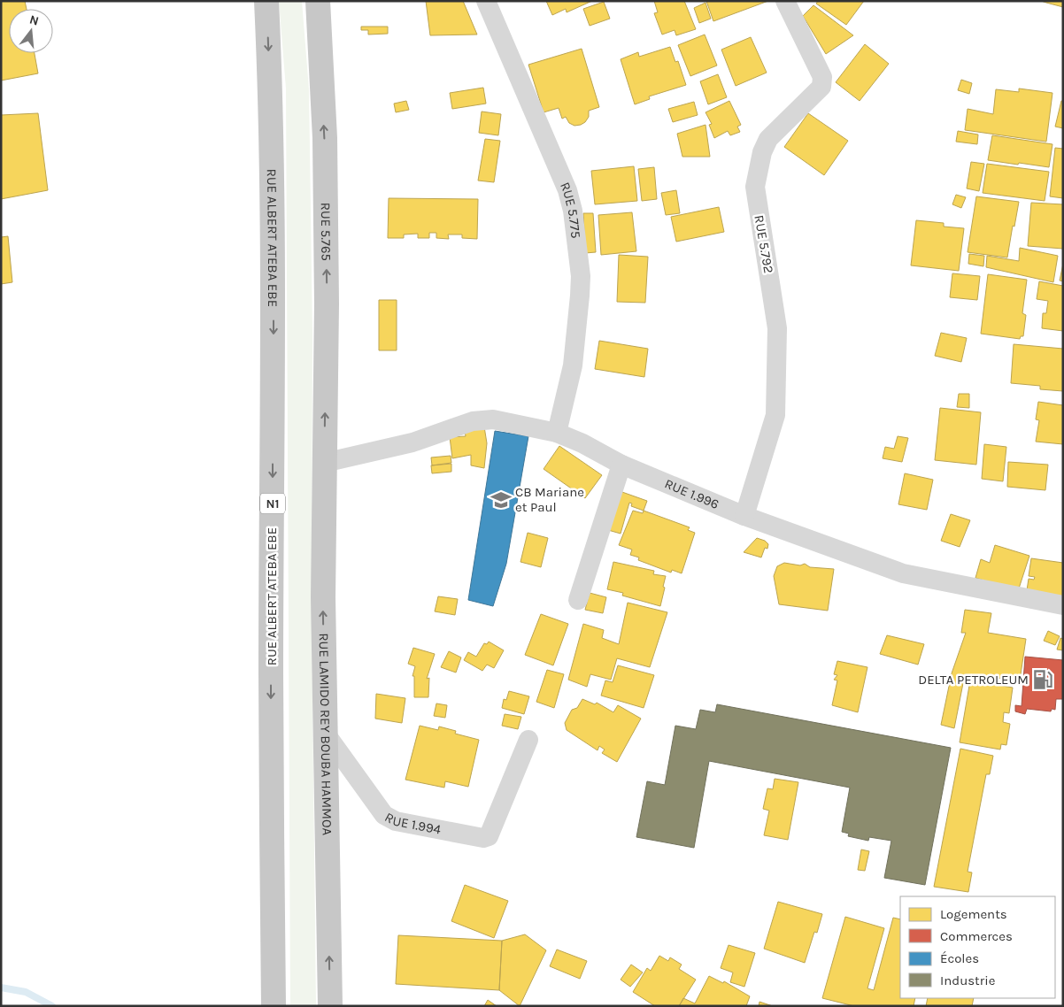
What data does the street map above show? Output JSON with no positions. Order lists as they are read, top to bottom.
{
  "streets": {
    "highway": [
      "RUE 5.765",
      "RUE ALBERT ATEBA EBE",
      "N1",
      "RUE LAMIDO REY BOUBA HAMMOA"
    ],
    "street": [
      "RUE 5.775",
      "RUE 5.792",
      "RUE 1.996",
      "RUE 1.994"
    ]
  },
  "crossings": [
    ["RUE 5.775", "RUE 1.996"],
    ["RUE 5.765", "RUE 1.996"],
    ["RUE 5.765", "RUE LAMIDO REY BOUBA HAMMOA"],
    ["RUE 5.792", "RUE 1.996"],
    ["RUE 1.996", "RUE LAMIDO REY BOUBA HAMMOA"],
    ["RUE LAMIDO REY BOUBA HAMMOA", "RUE 1.994"]
  ],
  "one_way": ["RUE 5.765", "RUE ALBERT ATEBA EBE", "RUE LAMIDO REY BOUBA HAMMOA"],
  "places": {
    "school or university": ["CB Mariane et Paul"],
    "fuel station": ["DELTA PETROLEUM"]
  },
  "legend": [
    "Logements",
    "Commerces",
    "Écoles",
    "Industrie"
  ],
  "north": "top"
}
